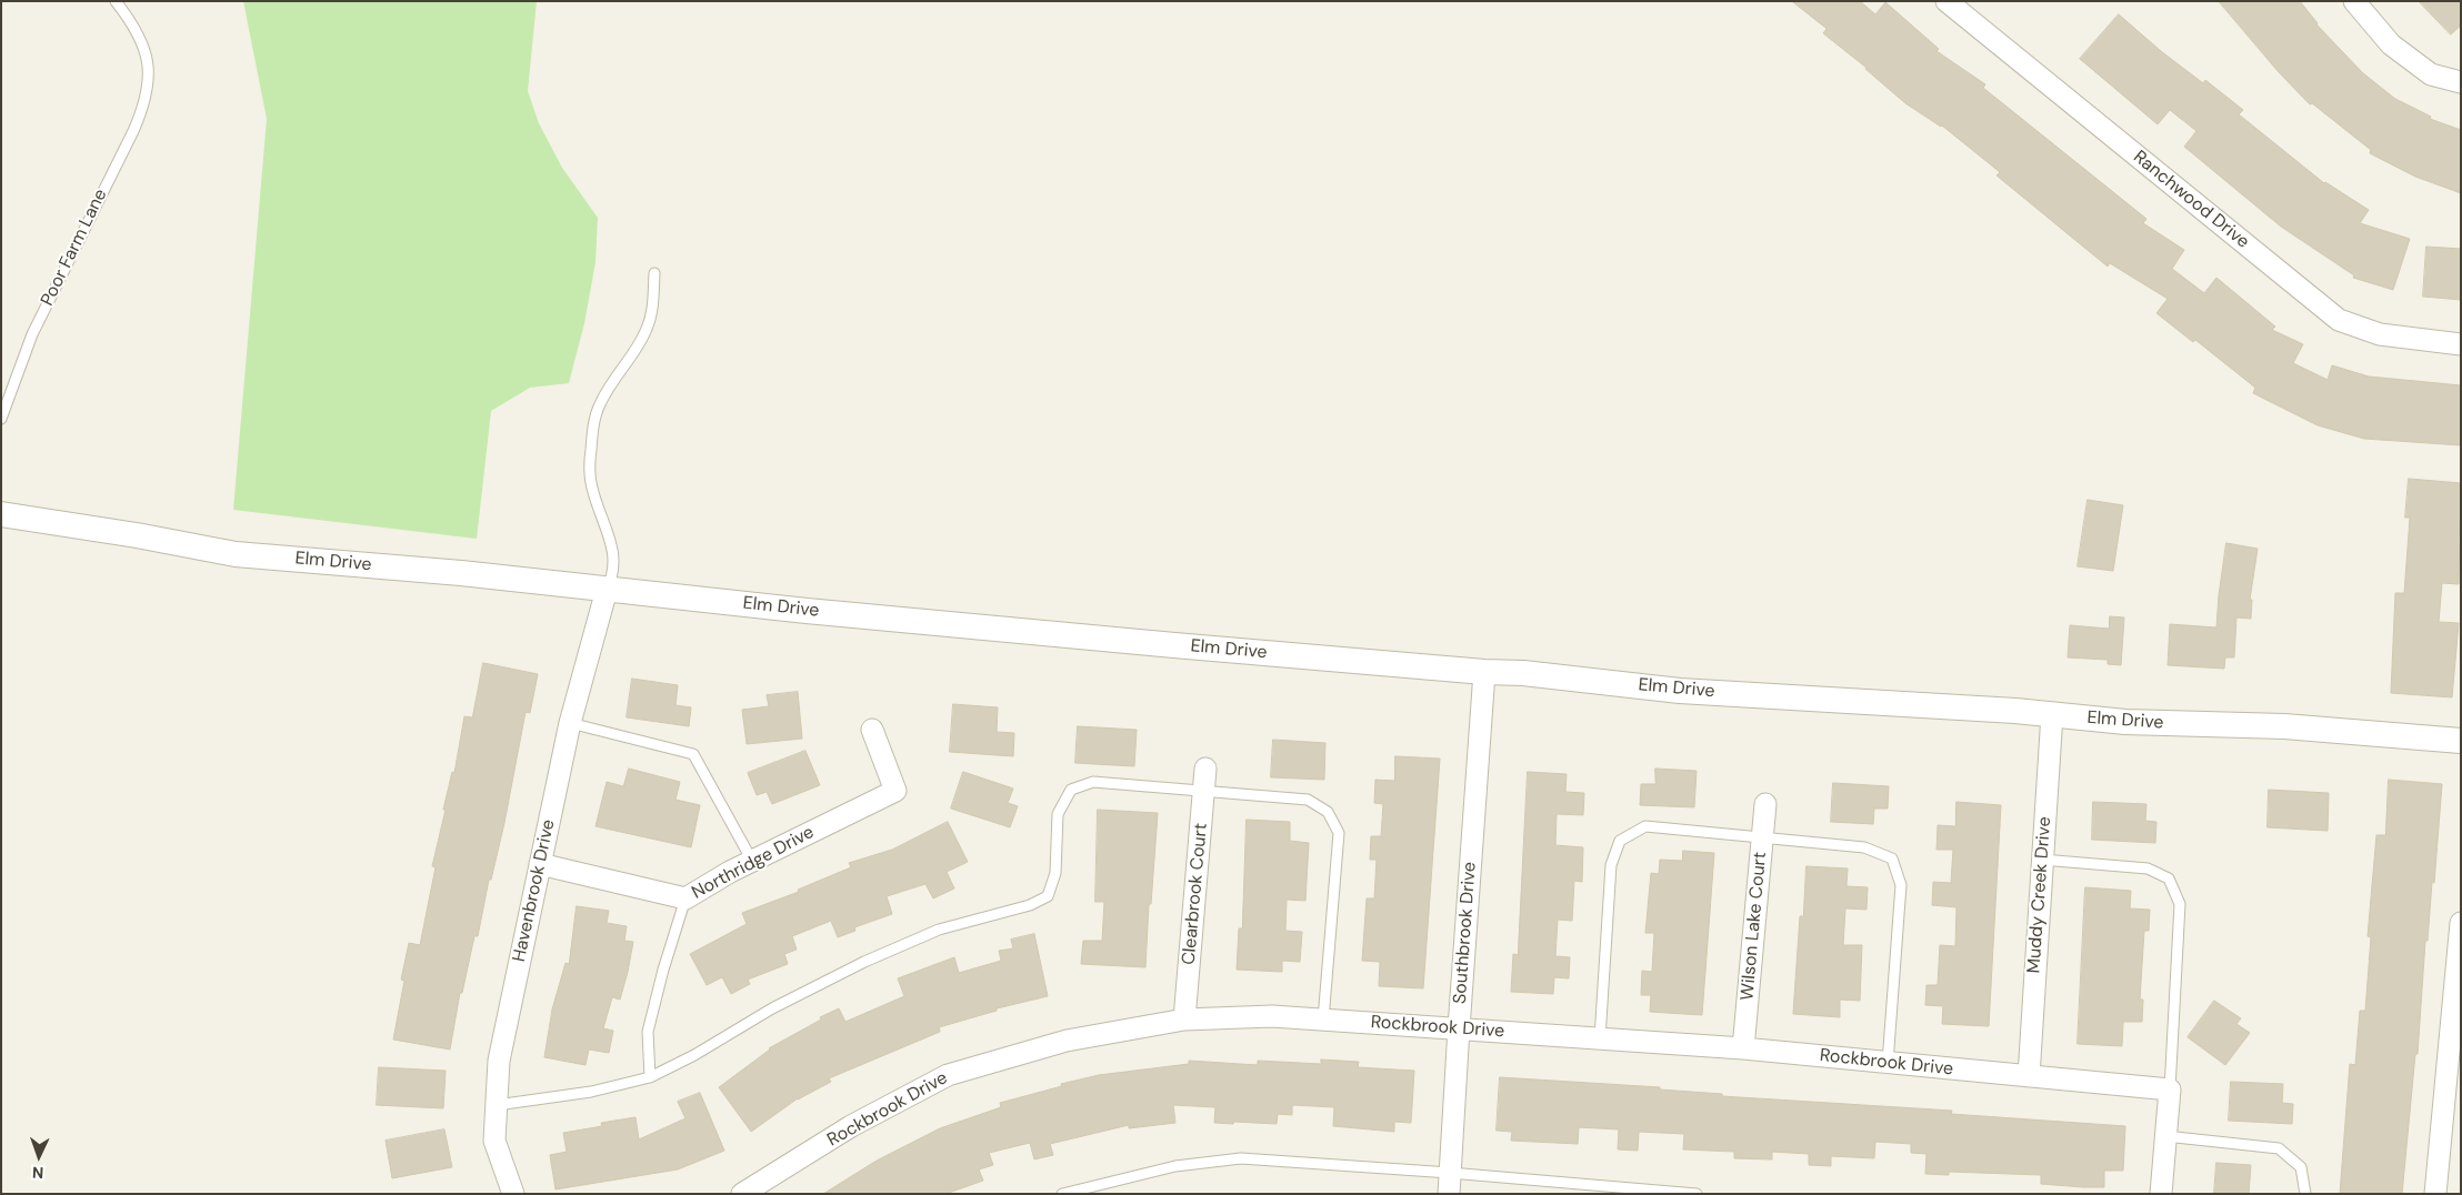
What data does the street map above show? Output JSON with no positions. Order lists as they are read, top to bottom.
{
  "streets": {
    "street": [
      "Ranchwood Drive",
      "Elm Drive",
      "Northridge Drive",
      "Havenbrook Drive",
      "Clearbrook Court",
      "Muddy Creek Drive",
      "Wilson Lake Court",
      "Southbrook Drive",
      "Rockbrook Drive"
    ],
    "lane": ["Poor Farm Lane"]
  },
  "crossings": [
    ["Elm Drive", "Havenbrook Drive"],
    ["Elm Drive", "Muddy Creek Drive"],
    ["Elm Drive", "Southbrook Drive"],
    ["Northridge Drive", "Havenbrook Drive"],
    ["Clearbrook Court", "Rockbrook Drive"],
    ["Muddy Creek Drive", "Rockbrook Drive"],
    ["Wilson Lake Court", "Rockbrook Drive"],
    ["Southbrook Drive", "Rockbrook Drive"]
  ],
  "north": "bottom"
}
